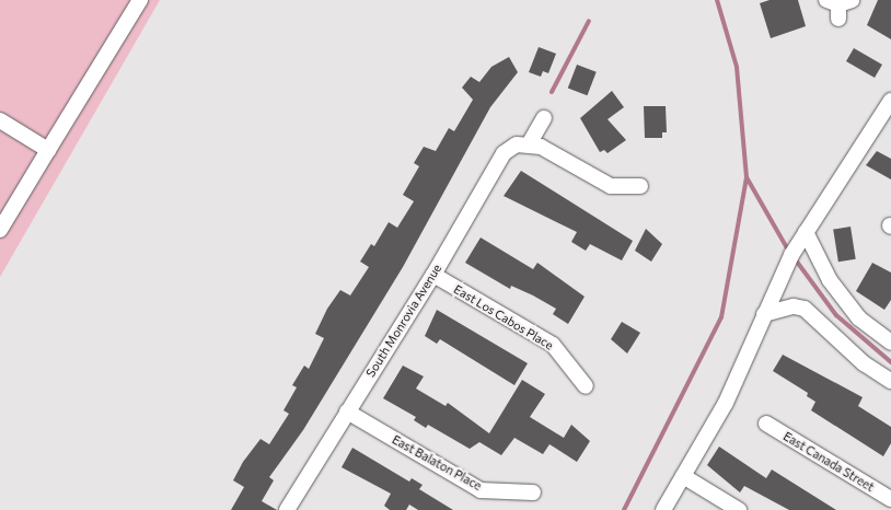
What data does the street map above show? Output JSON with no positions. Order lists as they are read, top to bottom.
{
  "streets": {
    "street": [
      "East Los Cabos Place",
      "South Monrovia Avenue",
      "East Canada Street",
      "East Balaton Place"
    ]
  },
  "crossings": [
    ["East Los Cabos Place", "South Monrovia Avenue"],
    ["South Monrovia Avenue", "East Balaton Place"]
  ]
}
